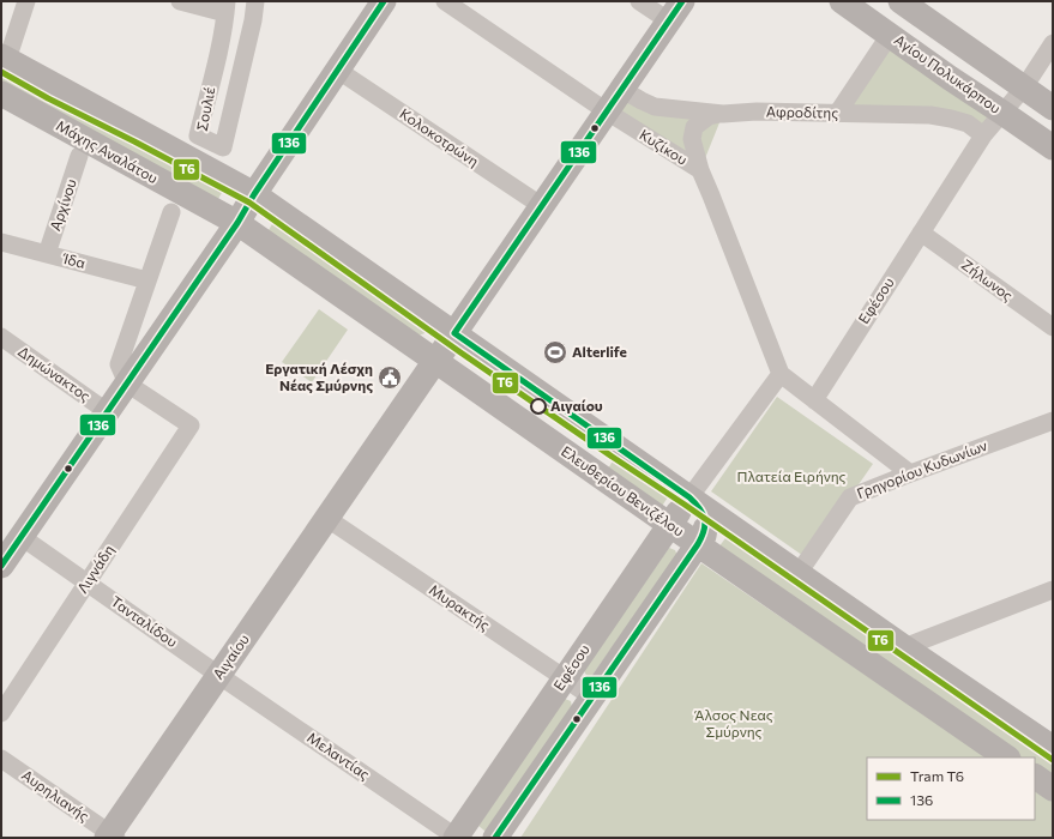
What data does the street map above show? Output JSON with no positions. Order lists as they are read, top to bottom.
{
  "streets": {
    "street": [
      "Αγίου Πολυκάρπου",
      "Σουλιέ",
      "Αφροδίτης",
      "Κολοκοτρώνη",
      "Κυζίκου",
      "Μάχης Αναλάτου",
      "Αρχίνου",
      "Ίδα",
      "Ζήλωνος",
      "Εφέσου",
      "Δημώνακτος",
      "Γρηγορίου Κυδωνίων",
      "Ελευθερίου Βενιζέλου",
      "Λιγνάδη",
      "Μυρακτής",
      "Τανταλίδου",
      "Αιγαίου",
      "Μελαντίας",
      "Αυρηλιανής"
    ]
  },
  "crossings": [
    ["Αγίου Πολυκάρπου", "Εφέσου"],
    ["Αφροδίτης", "Εφέσου"],
    ["Αφροδίτης", "Αιγαίου"],
    ["Κολοκοτρώνη", "Αιγαίου"],
    ["Κυζίκου", "Εφέσου"],
    ["Κυζίκου", "Αιγαίου"],
    ["Μάχης Αναλάτου", "Ελευθερίου Βενιζέλου"],
    ["Αρχίνου", "Ίδα"],
    ["Ζήλωνος", "Εφέσου"],
    ["Εφέσου", "Ελευθερίου Βενιζέλου"],
    ["Εφέσου", "Μυρακτής"],
    ["Εφέσου", "Μελαντίας"],
    ["Ελευθερίου Βενιζέλου", "Αιγαίου"],
    ["Λιγνάδη", "Τανταλίδου"],
    ["Μυρακτής", "Αιγαίου"],
    ["Τανταλίδου", "Αιγαίου"],
    ["Τανταλίδου", "Μελαντίας"],
    ["Αιγαίου", "Μελαντίας"],
    ["Αιγαίου", "Αυρηλιανής"]
  ],
  "parks": ["Πλατεία Ειρήνης", "Άλσος Νεας Σμύρνης"],
  "places": {
    "sports": ["Alterlife"],
    "public building": ["Εργατική Λέσχη Νέας Σμύρνης"],
    "other": ["Αιγαίου"]
  },
  "lines": ["transit line 136", "tram line Τ6"],
  "legend": ["Tram Τ6", "136"]
}
